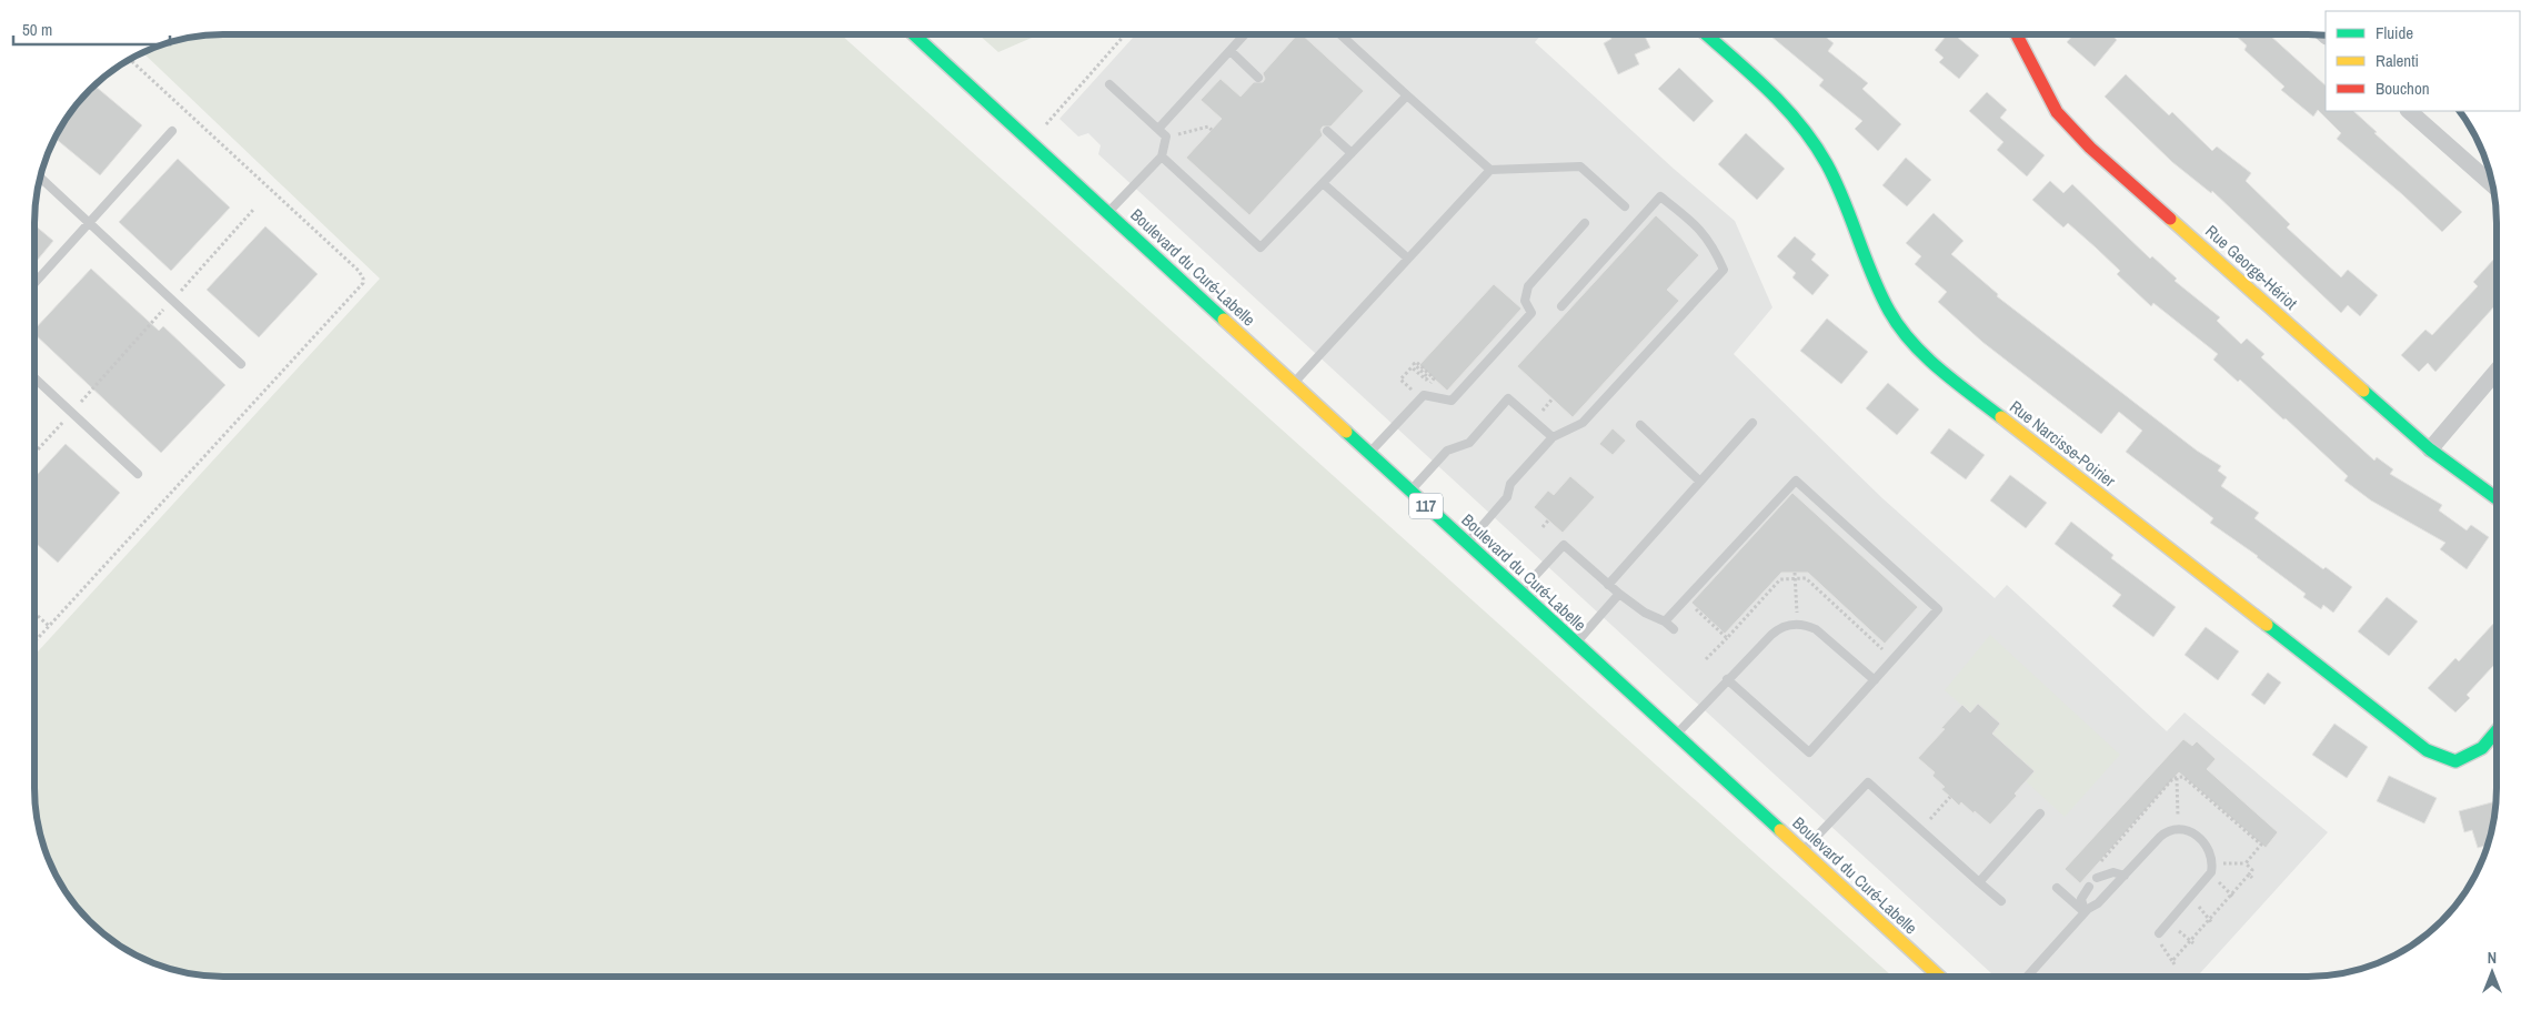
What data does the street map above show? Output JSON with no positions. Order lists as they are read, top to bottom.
{
  "streets": {
    "street": [
      "Boulevard du Curé-Labelle",
      "Rue George-Hériot",
      "Rue Narcisse-Poirier",
      "117"
    ]
  },
  "legend": ["Fluide", "Ralenti", "Bouchon"],
  "scale_bar": "50 m",
  "north": "top"
}
